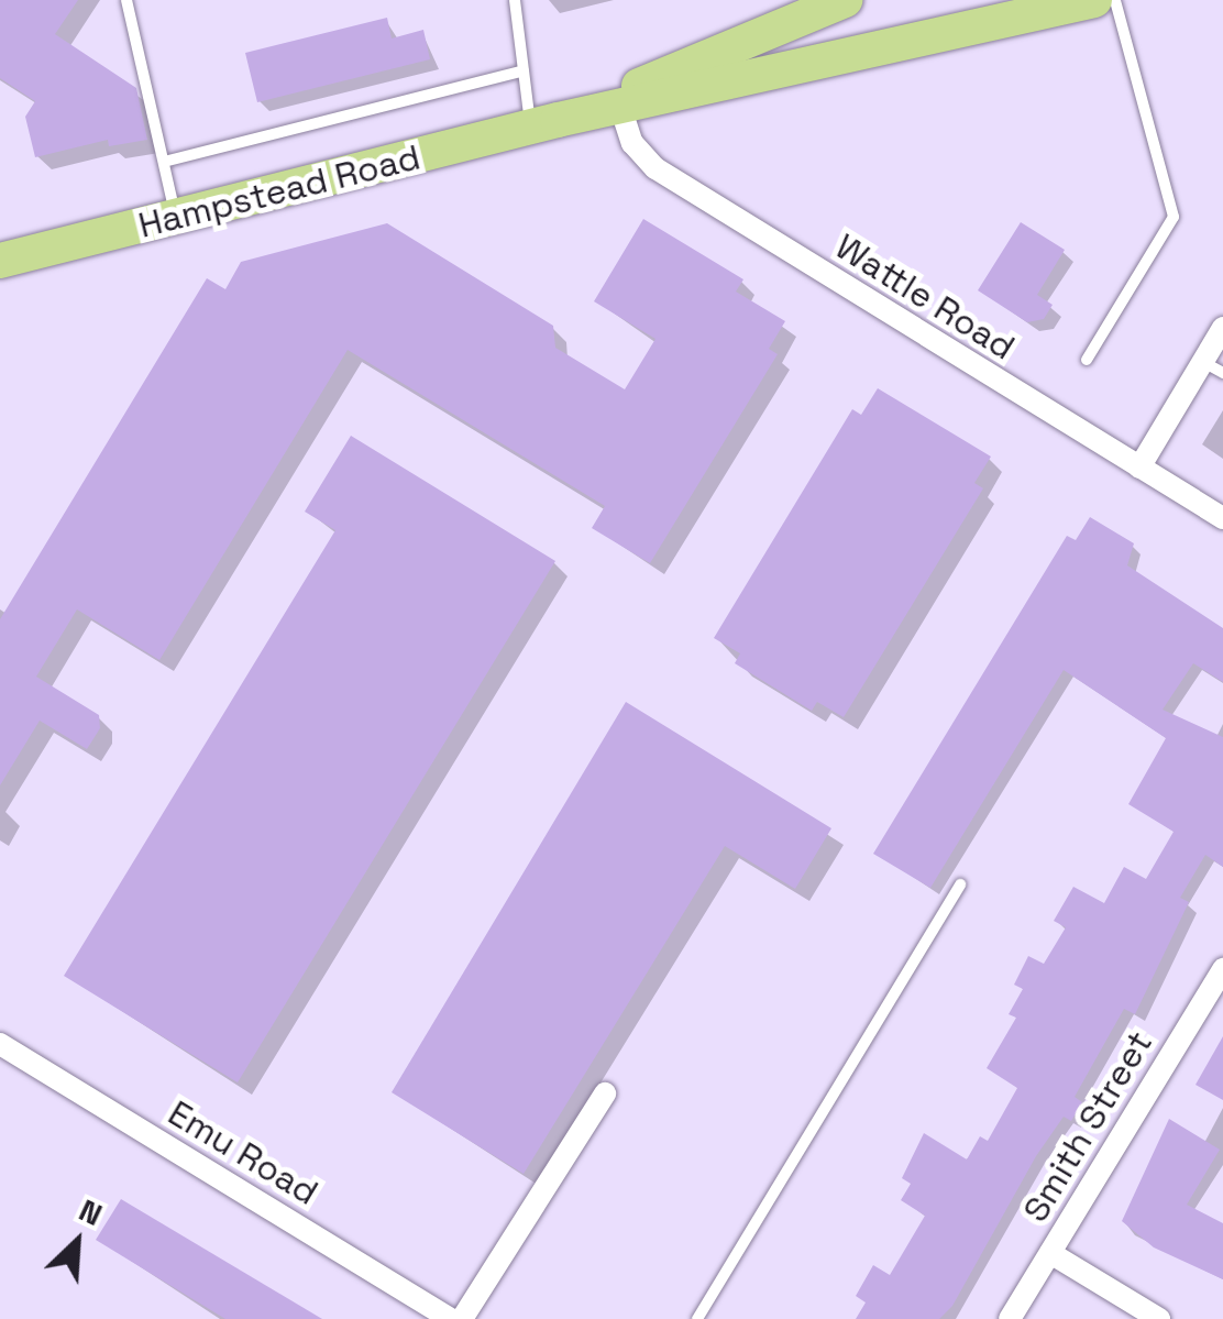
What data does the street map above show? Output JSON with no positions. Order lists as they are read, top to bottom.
{
  "streets": {
    "main road": ["Hampstead Road"],
    "street": ["Wattle Road", "Smith Street", "Emu Road"]
  },
  "crossings": [
    ["Hampstead Road", "Wattle Road"]
  ],
  "north": "top right"
}
